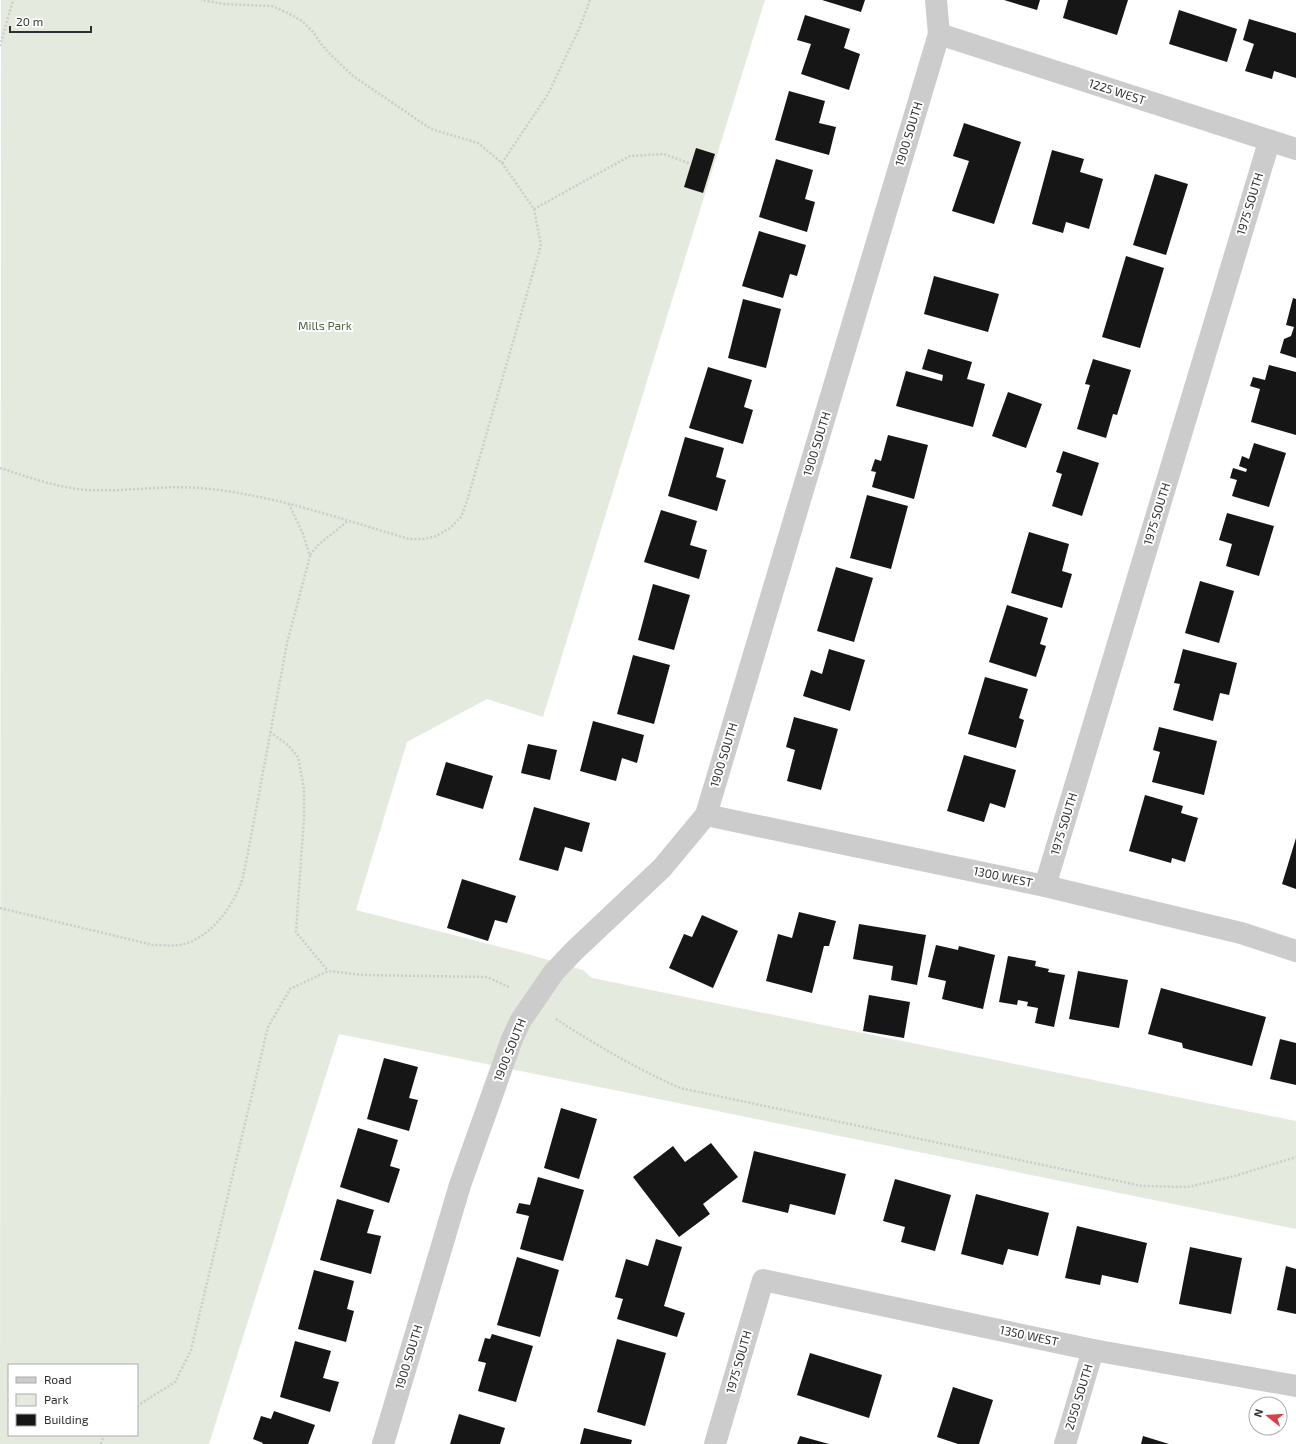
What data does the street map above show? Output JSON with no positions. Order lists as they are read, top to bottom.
{
  "streets": {
    "street": [
      "1225 WEST",
      "1900 SOUTH",
      "1975 SOUTH",
      "1300 WEST",
      "1350 WEST",
      "2050 SOUTH"
    ]
  },
  "crossings": [
    ["1225 WEST", "1900 SOUTH"],
    ["1225 WEST", "1975 SOUTH"],
    ["1900 SOUTH", "1300 WEST"],
    ["1975 SOUTH", "1300 WEST"],
    ["1975 SOUTH", "1350 WEST"],
    ["1350 WEST", "2050 SOUTH"]
  ],
  "parks": ["Mills Park"],
  "legend": ["Road", "Park", "Building"],
  "scale_bar": "20 m",
  "north": "left"
}
